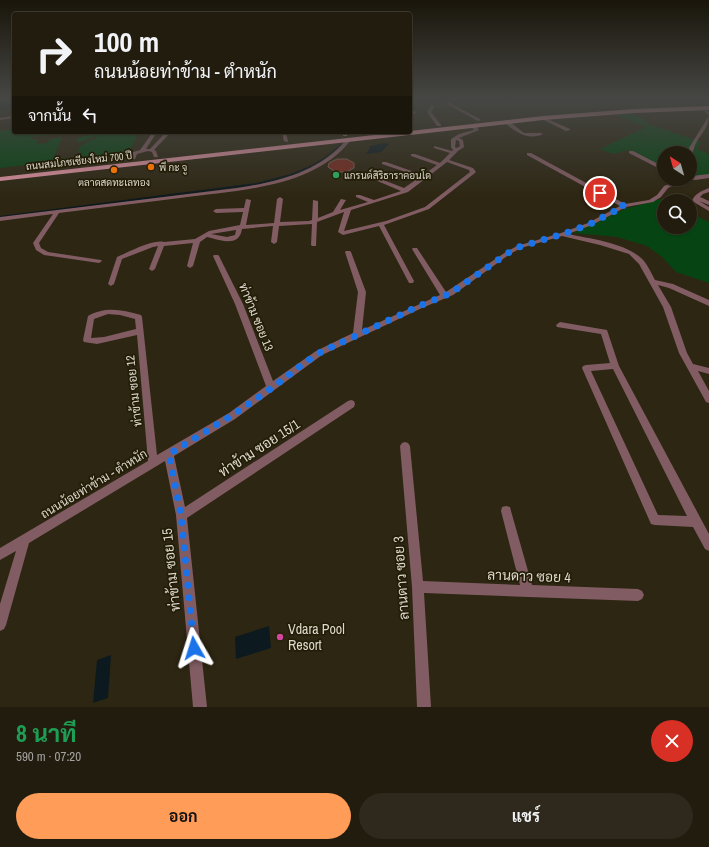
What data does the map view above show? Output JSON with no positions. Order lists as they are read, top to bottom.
{
  "streets": {
    "main road": ["ถนนสมโภชเชียงใหม่ 700 ปี"],
    "street": [
      "ท่าข้าม ซอย 13",
      "ท่าข้าม ซอย 12",
      "ท่าข้าม ซอย 15/1",
      "ถนนน้อยท่าข้าม - ตำหนัก",
      "ท่าข้าม ซอย 15",
      "ลานดาว ซอย 4",
      "ลานดาว ซอย 3"
    ]
  },
  "crossings": [
    ["ท่าข้าม ซอย 13", "ถนนน้อยท่าข้าม - ตำหนัก"],
    ["ท่าข้าม ซอย 12", "ถนนน้อยท่าข้าม - ตำหนัก"],
    ["ท่าข้าม ซอย 15/1", "ท่าข้าม ซอย 15"],
    ["ถนนน้อยท่าข้าม - ตำหนัก", "ท่าข้าม ซอย 15"],
    ["ลานดาว ซอย 4", "ลานดาว ซอย 3"]
  ],
  "places": [
    "พี กะ จู",
    "ตลาดสดทะเลทอง",
    "แกรนด์สิริธาราคอนโด",
    "Vdara Pool Resort"
  ],
  "north": "top left",
  "page": {
    "turn": ["100 m", "ถนนน้อยท่าข้าม - ตำหนัก"],
    "then": "จากนั้น",
    "heading": ["8 นาที", "590 m · 07:20"],
    "buttons": ["ออก", "แชร์"]
  }
}
